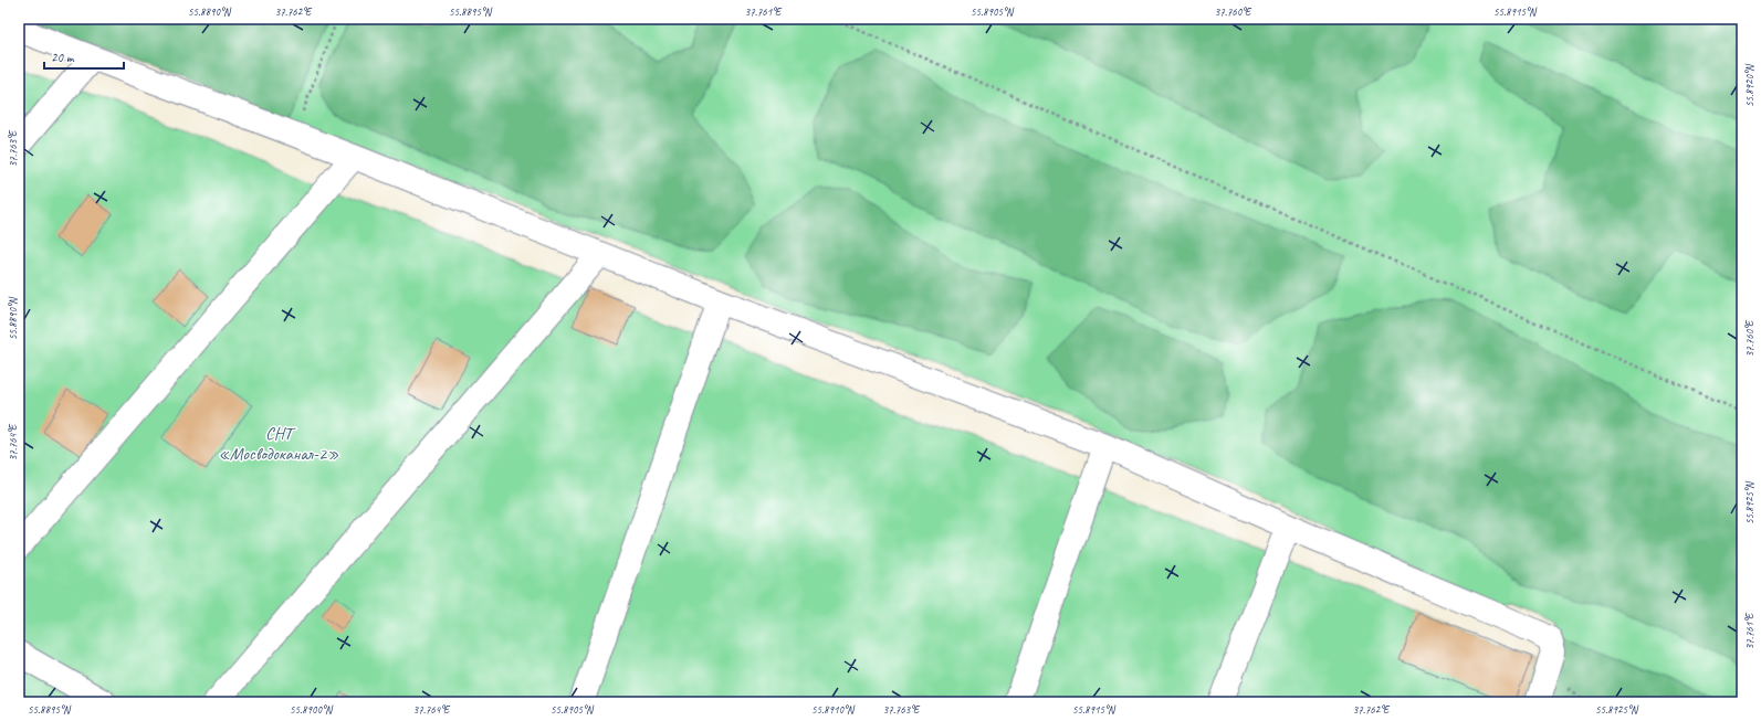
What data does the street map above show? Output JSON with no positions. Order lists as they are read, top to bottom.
{
  "parks": ["СНТ «Мосводоканал-2»"],
  "scale_bar": "20 m",
  "coordinates": [
    "55.8890°N",
    "37.762°E",
    "55.8895°N",
    "37.761°E",
    "55.8905°N",
    "37.760°E",
    "55.8915°N",
    "55.8920°N",
    "37.763°E",
    "37.764°E",
    "55.8925°N",
    "55.8900°N",
    "55.8910°N"
  ]
}
